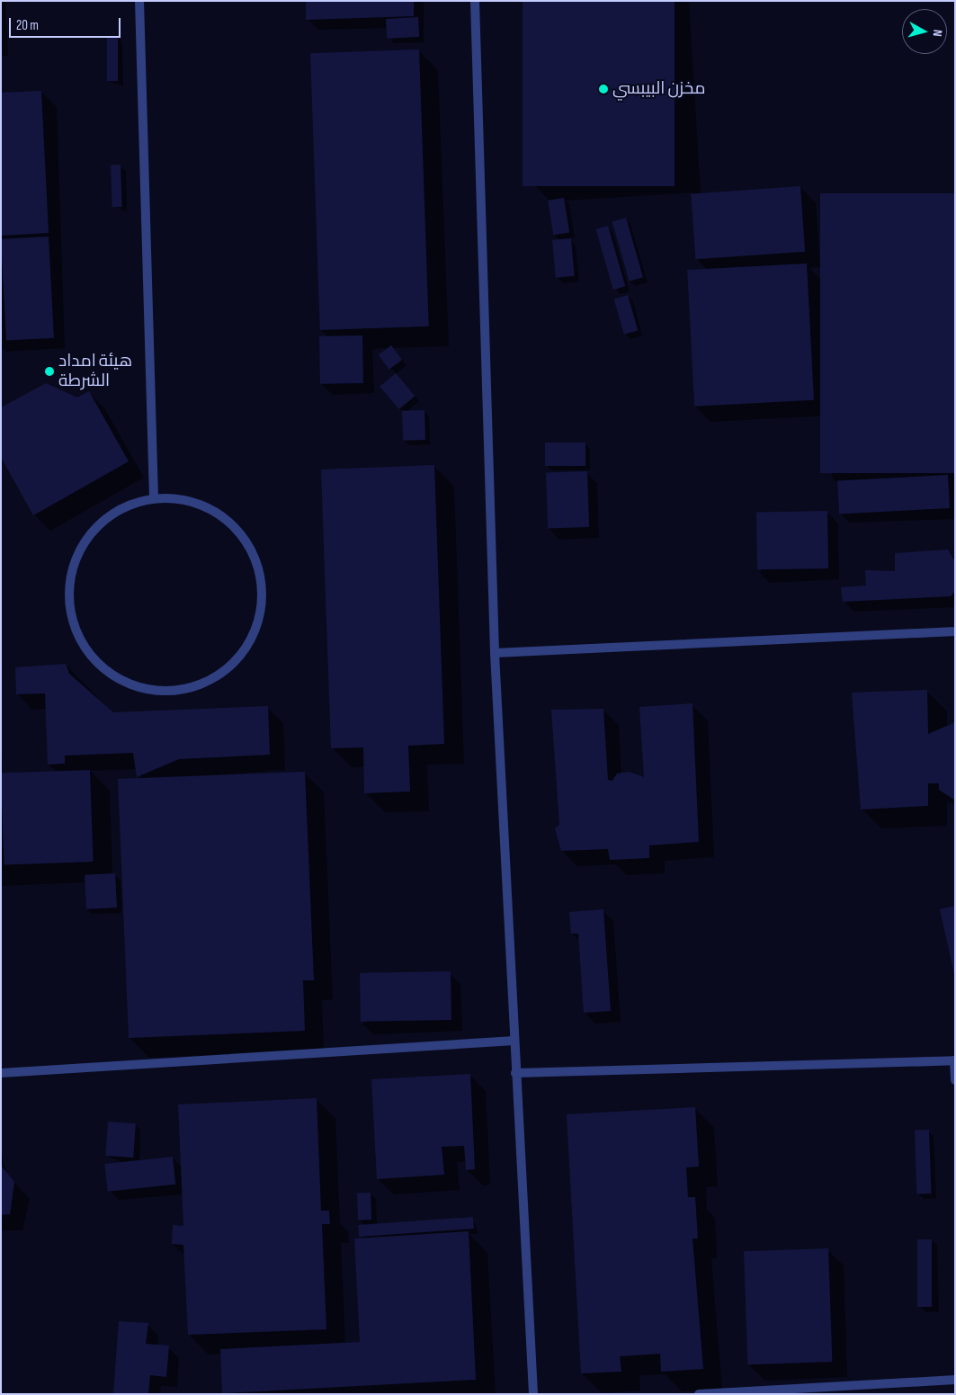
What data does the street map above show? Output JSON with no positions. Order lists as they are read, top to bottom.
{
  "places": ["مخزن البيبسي", "هيئة امداد الشرطة"],
  "scale_bar": "20 m",
  "north": "right"
}
